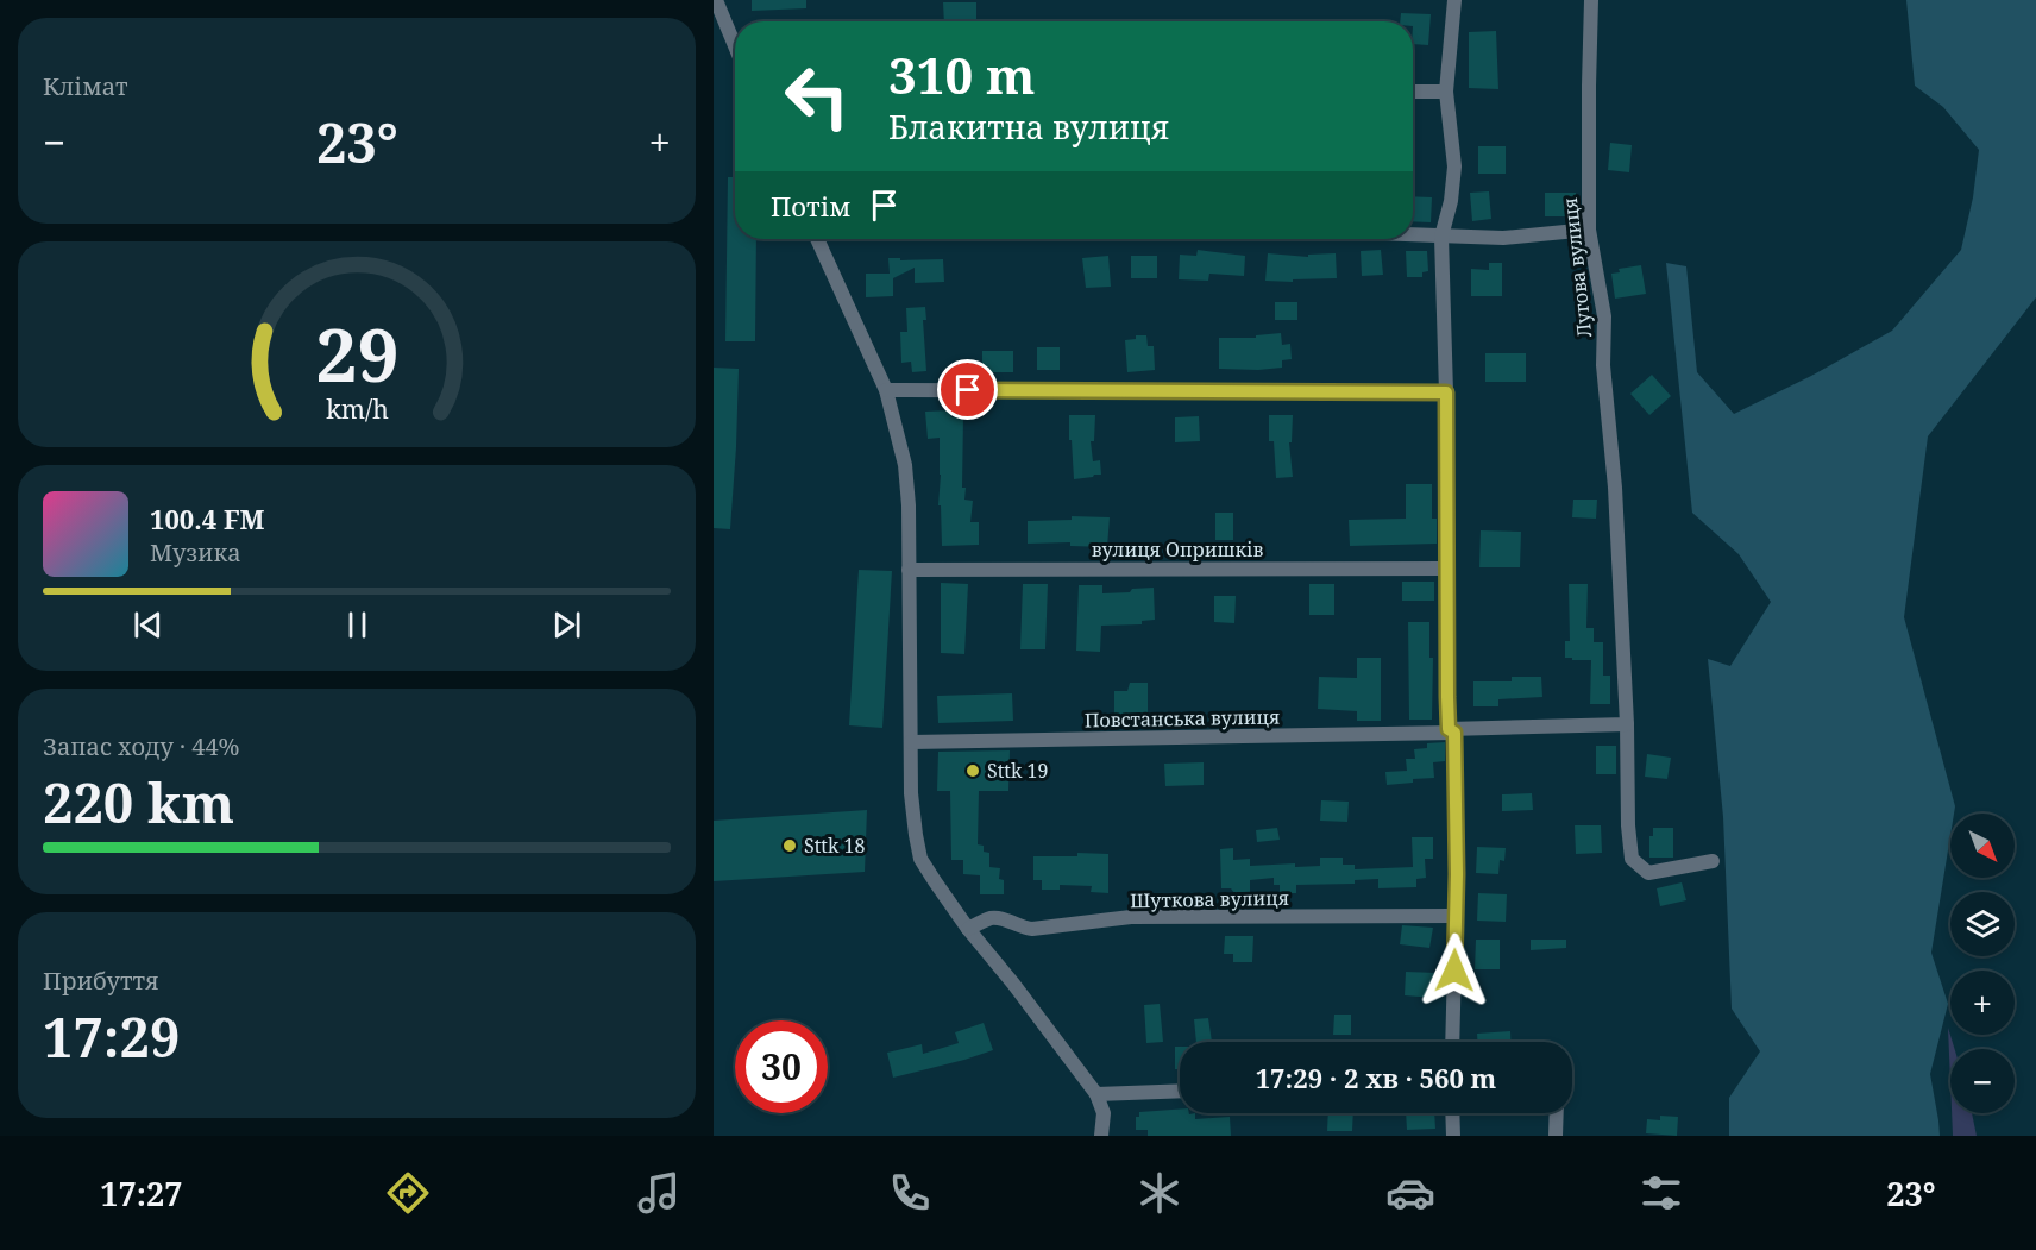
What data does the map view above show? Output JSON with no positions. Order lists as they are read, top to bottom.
{
  "streets": {
    "street": [
      "Лугова вулиця",
      "вулиця Опришків",
      "Повстанська вулиця",
      "Шуткова вулиця"
    ]
  },
  "crossings": [
    ["Лугова вулиця", "Повстанська вулиця"]
  ],
  "places": ["Sttk 19", "Sttk 18"],
  "north": "bottom right",
  "page": {
    "tile": [
      "Клімат",
      ["Запас ходу · 44%", "220 km"],
      ["Прибуття", "17:29"]
    ],
    "turn": ["310 m", "Блакитна вулиця"],
    "heat": ["−", "23°", "+"],
    "then": "Потім",
    "song": ["100.4 FM", "Музика"],
    "map_buttons": ["+", "−"],
    "limit": "30",
    "trip": "17:29 · 2 хв · 560 m",
    "tabs": ["17:27", "23°"],
    "gauge": ["29", "km/h"]
  }
}
